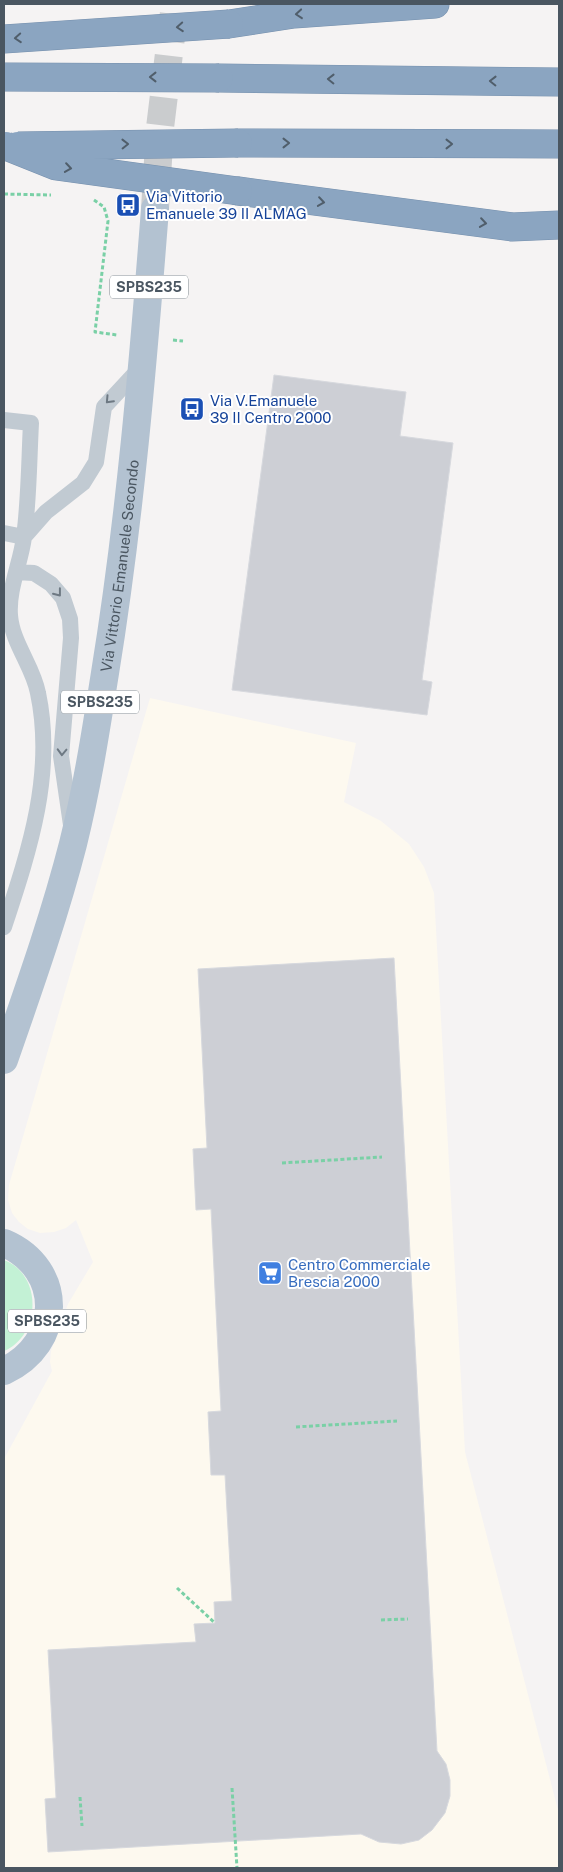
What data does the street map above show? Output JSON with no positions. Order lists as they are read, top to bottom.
{
  "streets": {
    "main road": ["SPBS235", "Via Vittorio Emanuele Secondo"]
  },
  "places": {
    "bus stop": ["Via Vittorio Emanuele 39 II ALMAG", "Via V.Emanuele 39 II Centro 2000"],
    "supermarket": ["Centro Commerciale Brescia 2000"]
  }
}
